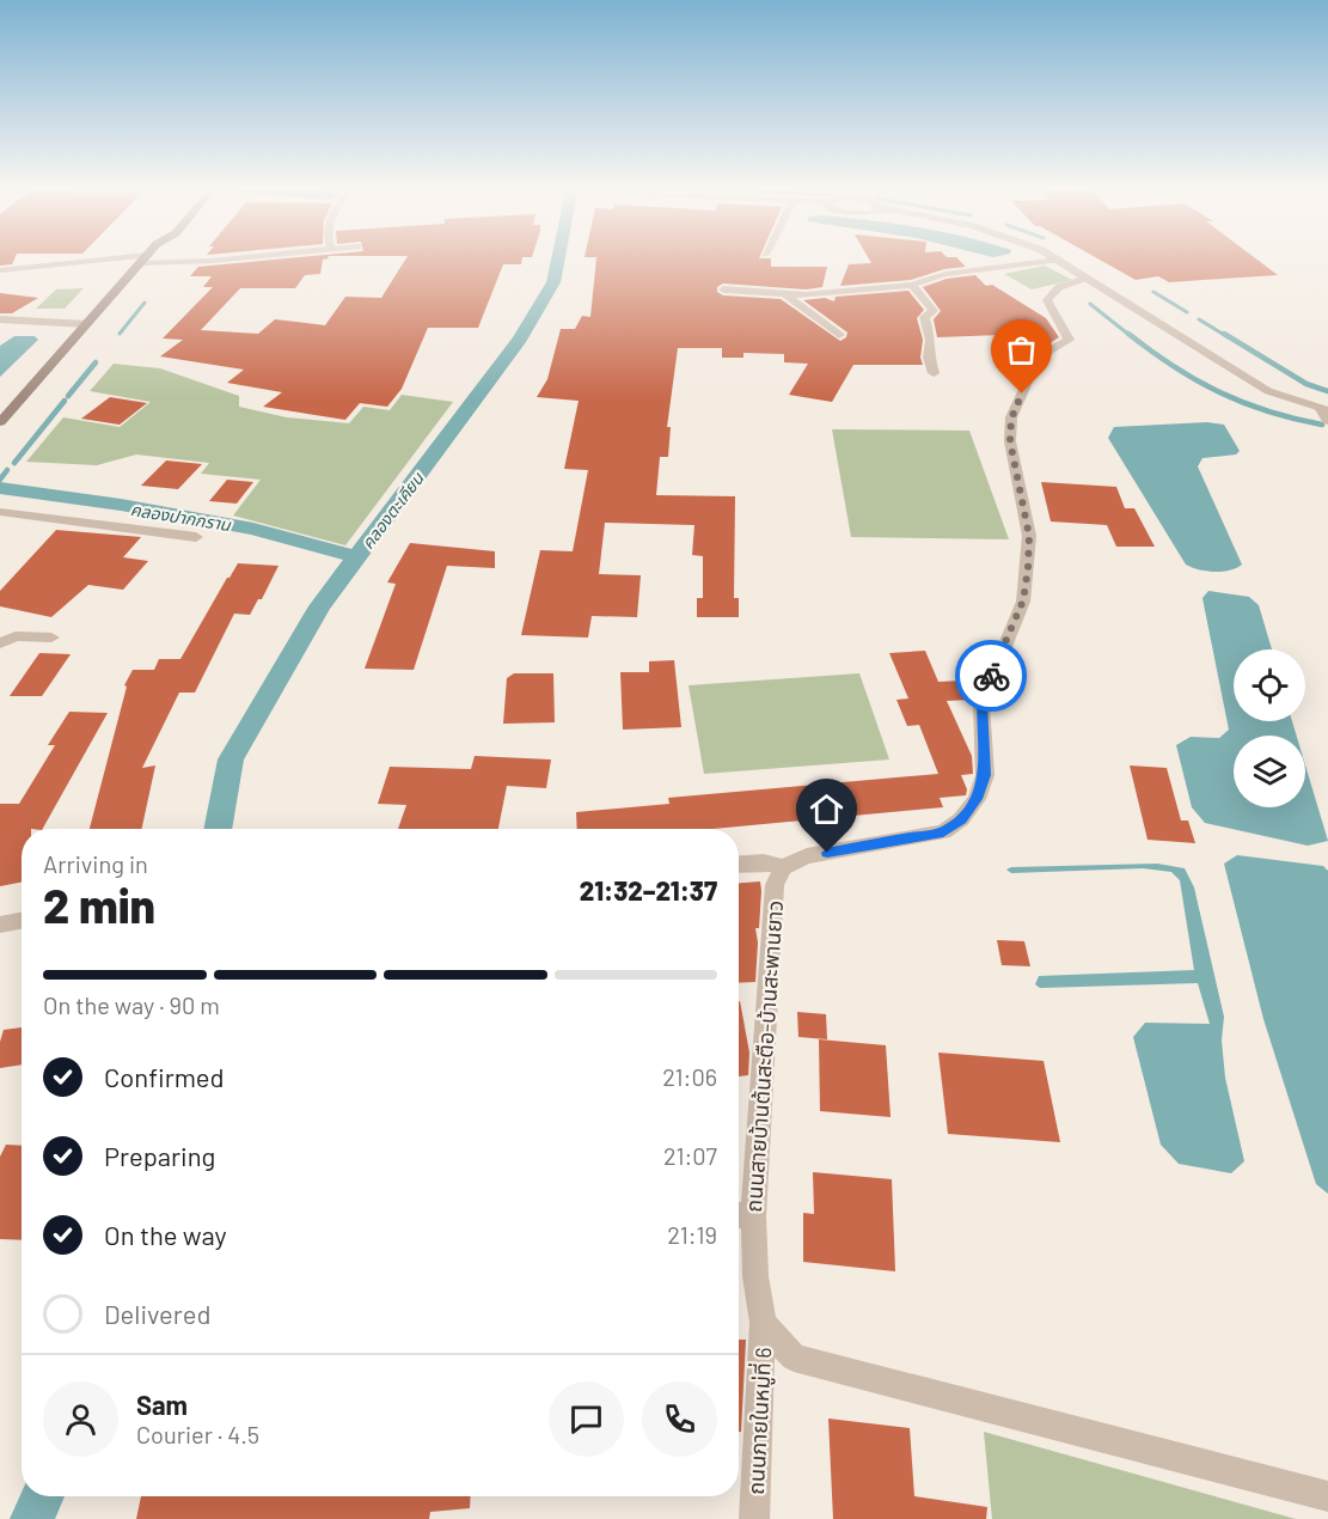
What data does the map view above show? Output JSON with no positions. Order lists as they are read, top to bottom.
{
  "streets": {
    "street": ["ถนนสายบ้านต้นสะตือ-บ้านสะพานยาว", "ถนนภายในหมู่ที่ 6"]
  },
  "crossings": [
    ["ถนนสายบ้านต้นสะตือ-บ้านสะพานยาว", "ถนนภายในหมู่ที่ 6"]
  ],
  "water": ["คลองตะเคียน", "คลองปากกราน"],
  "page": {
    "heading": ["2 min", "Arriving in", "21:32–21:37"],
    "panel": ["Sam", "Courier · 4.5"],
    "bar": "On the way · 90 m",
    "list": [
      ["Confirmed", "21:06"],
      ["Preparing", "21:07"],
      ["On the way", "21:19"],
      "Delivered"
    ]
  }
}
